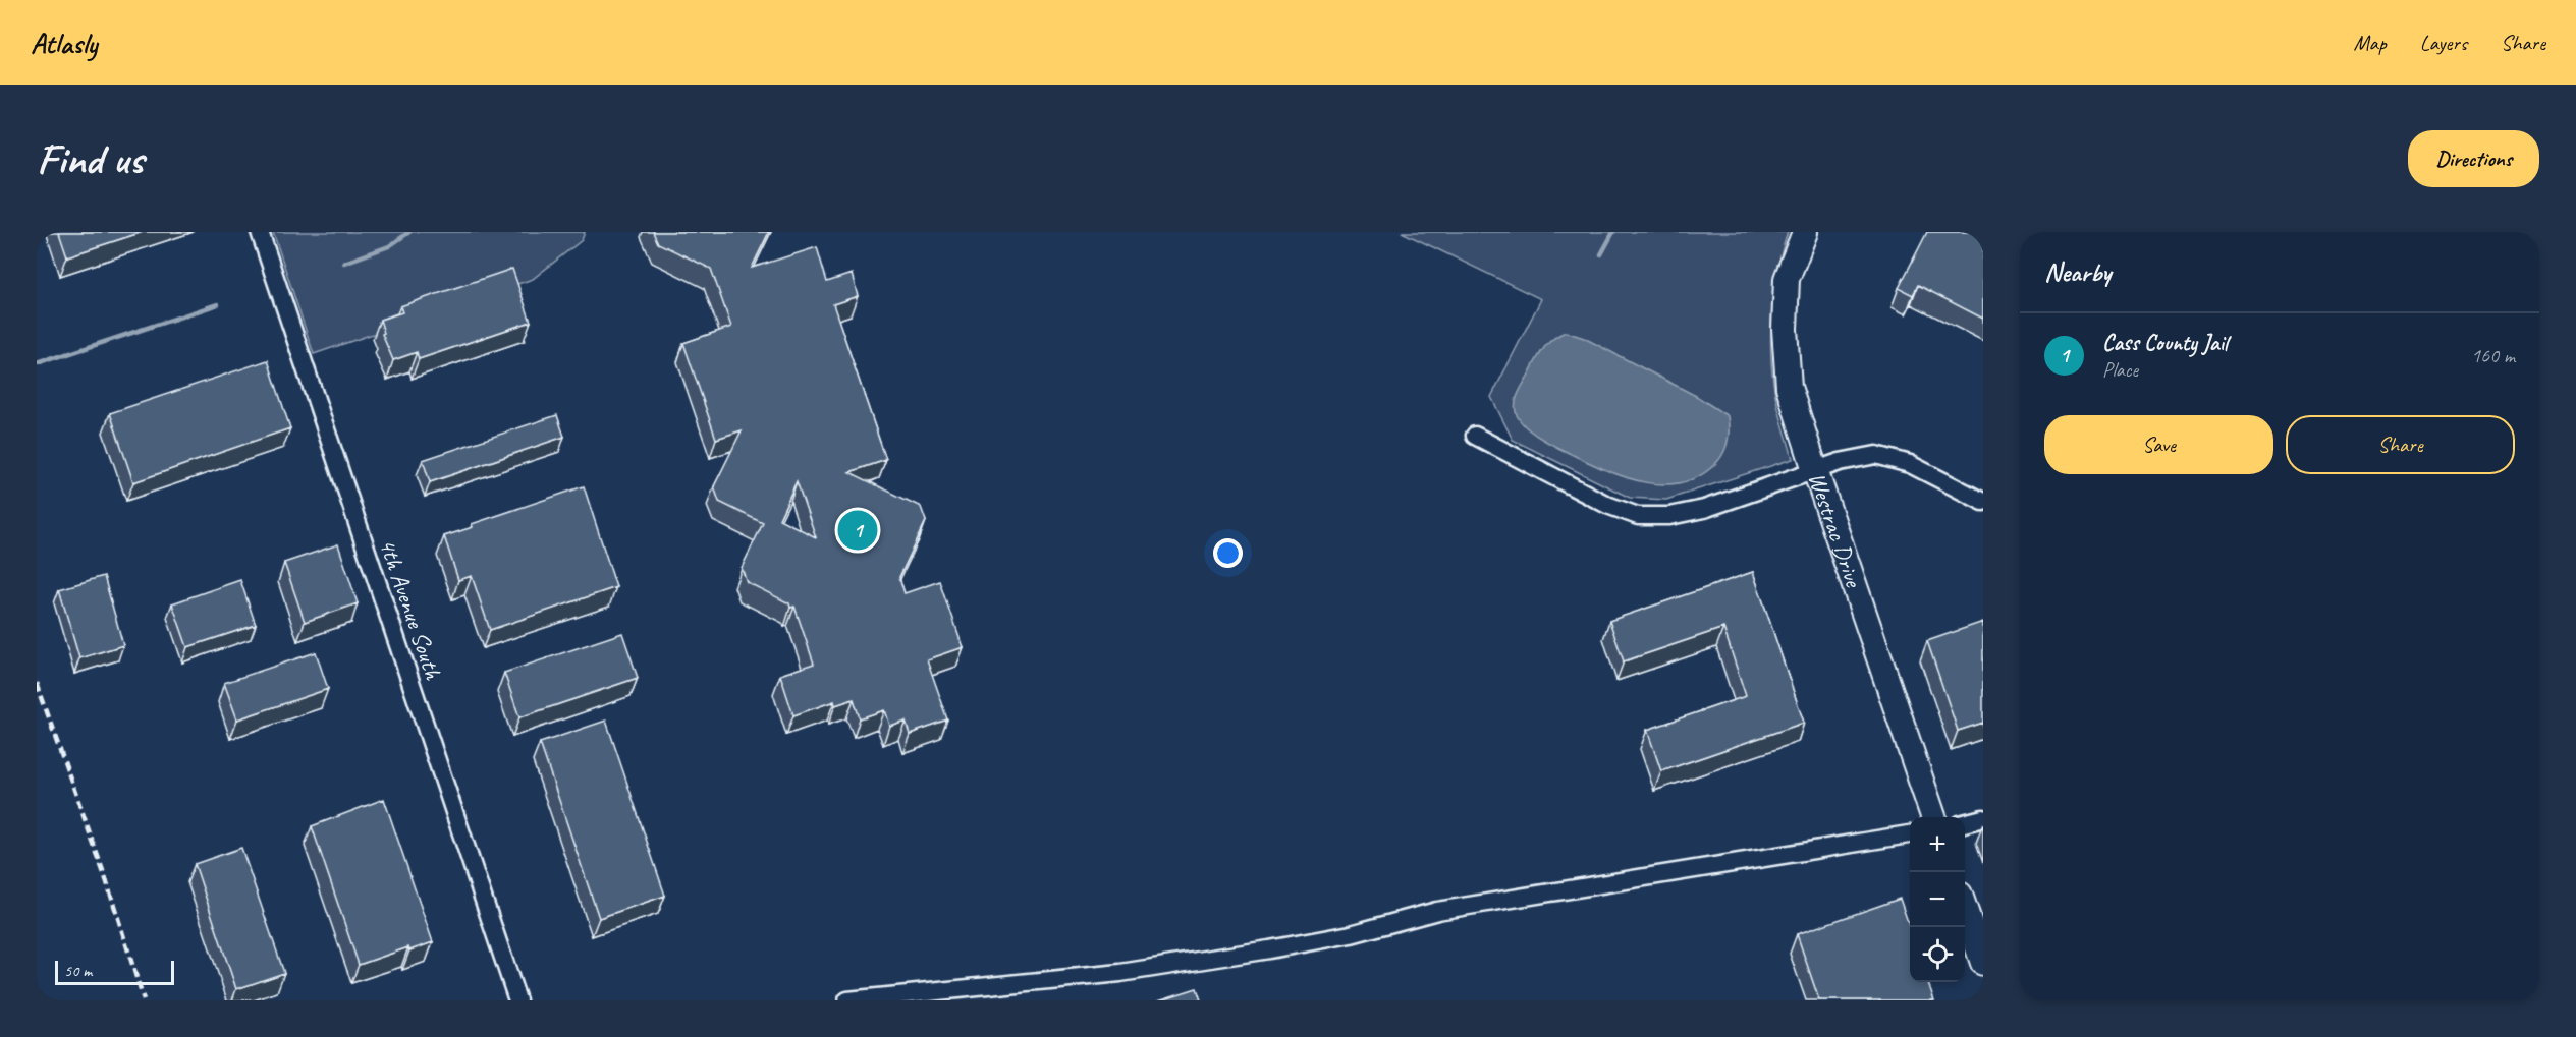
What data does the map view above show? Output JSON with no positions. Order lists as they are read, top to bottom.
{
  "streets": {
    "street": ["Westrac Drive", "4th Avenue South"]
  },
  "scale_bar": "50 m",
  "page": {
    "header": "Atlasly",
    "nav": ["Map", "Layers", "Share"],
    "buttons": [
      "Directions",
      ["Save", "Share"]
    ],
    "title": "Find us",
    "heading": "Nearby",
    "list": [
      {
        "mark": "1",
        "name": "Cass County Jail",
        "note": "Place",
        "value": "160 m"
      }
    ],
    "pins": "1",
    "map_buttons": ["+", "−"],
    "scale": "50 m"
  }
}
